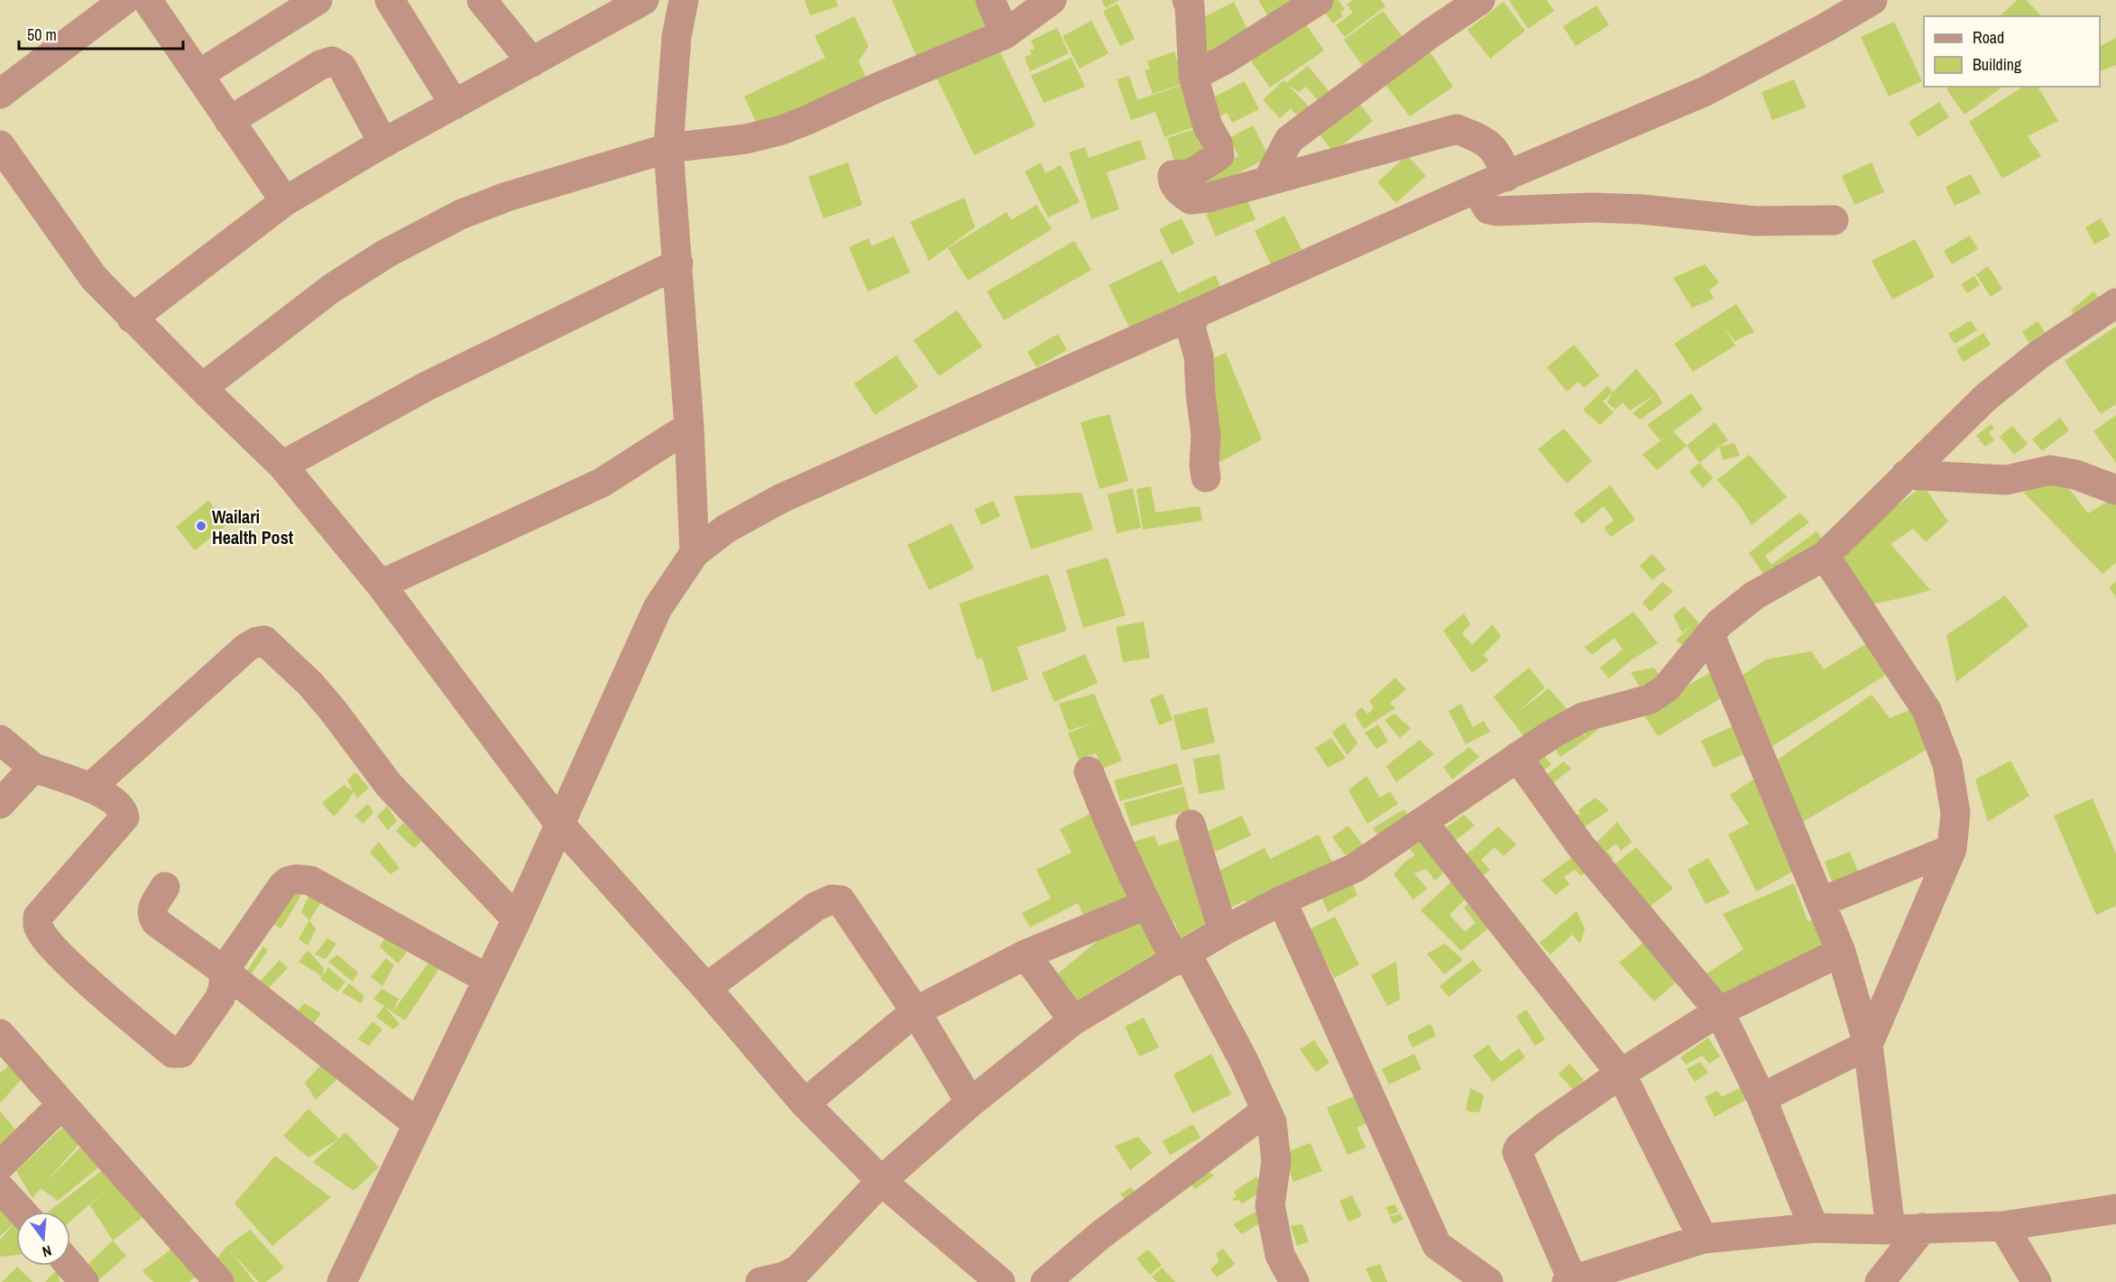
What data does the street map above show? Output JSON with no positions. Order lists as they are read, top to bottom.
{
  "places": ["Wailari Health Post"],
  "legend": ["Road", "Building"],
  "scale_bar": "50 m",
  "north": "bottom"
}
